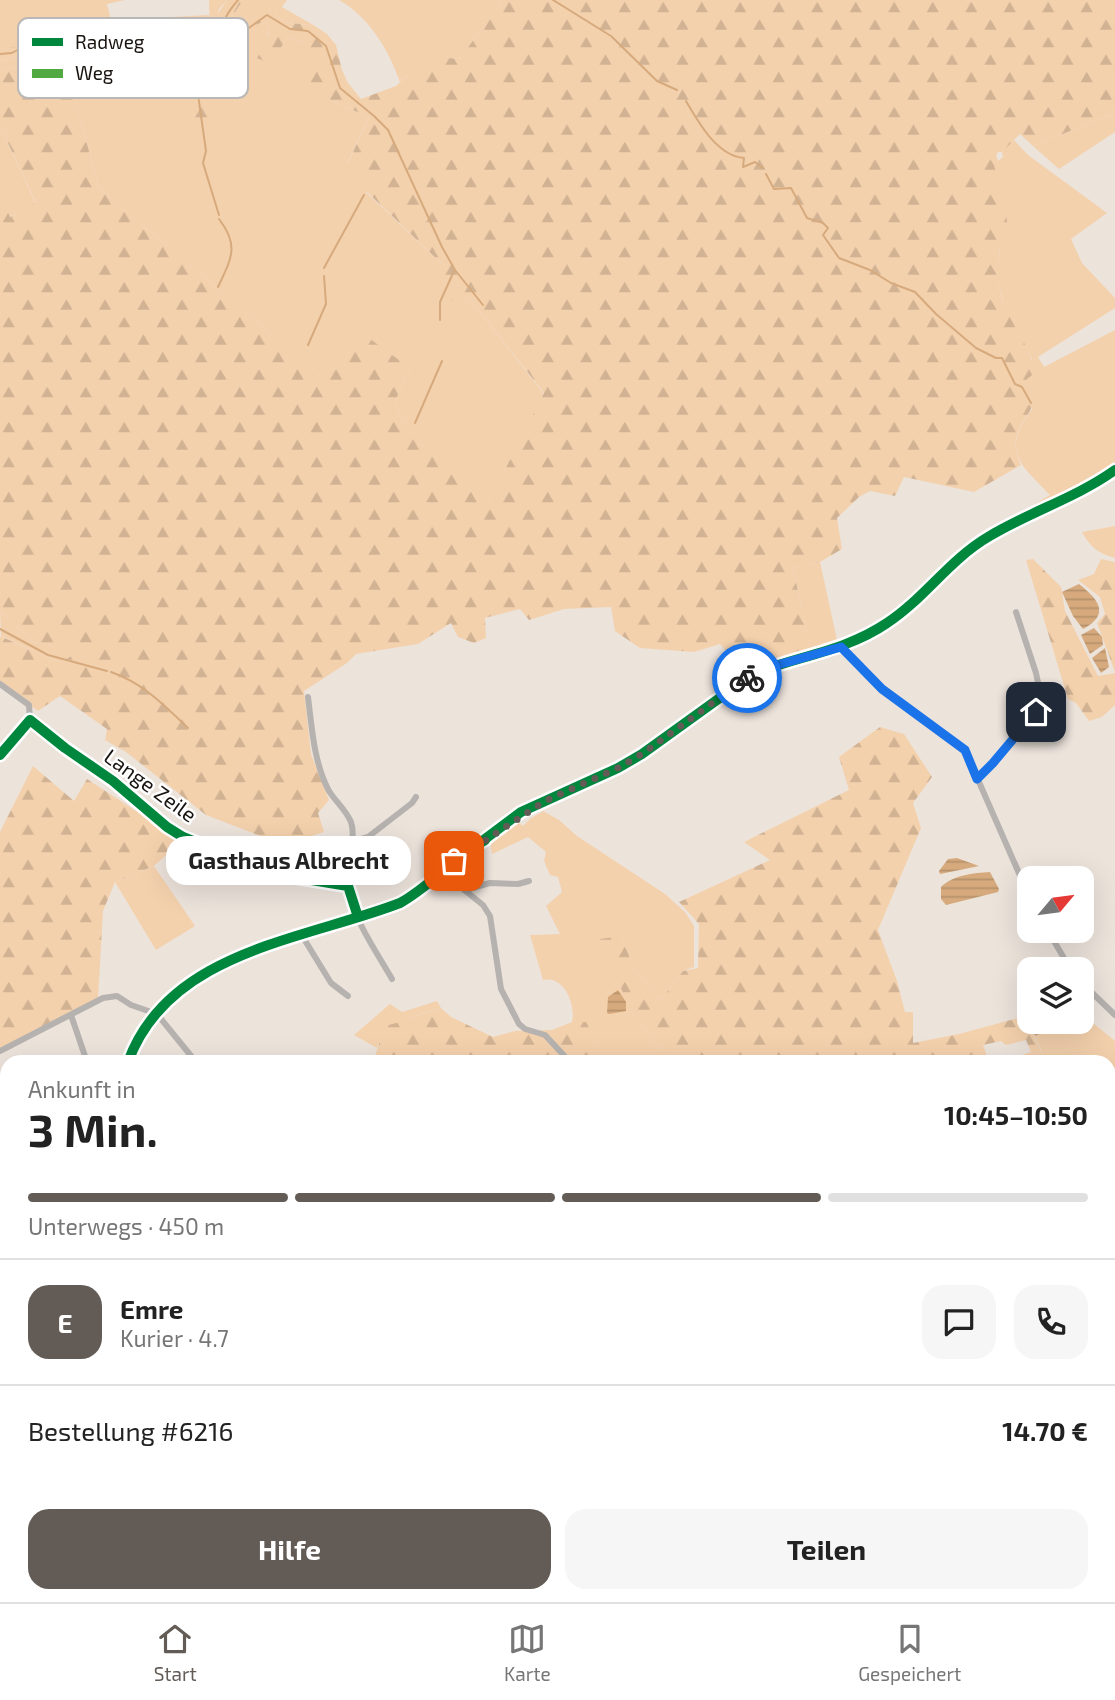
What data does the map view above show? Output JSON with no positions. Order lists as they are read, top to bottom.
{
  "streets": {
    "street": ["Lange Zeile"]
  },
  "places": ["Gasthaus Albrecht"],
  "legend": ["Radweg", "Weg"],
  "north": "top right",
  "page": {
    "bubble": "Gasthaus Albrecht",
    "heading": ["3 Min.", "Ankunft in", "10:45–10:50"],
    "panel": [
      "Emre",
      "Kurier · 4.7",
      "Bestellung #6216",
      "14.70 €"
    ],
    "bar": "Unterwegs · 450 m",
    "round": "E",
    "buttons": ["Hilfe", "Teilen"],
    "tabs": ["Start", "Karte", "Gespeichert"]
  }
}
